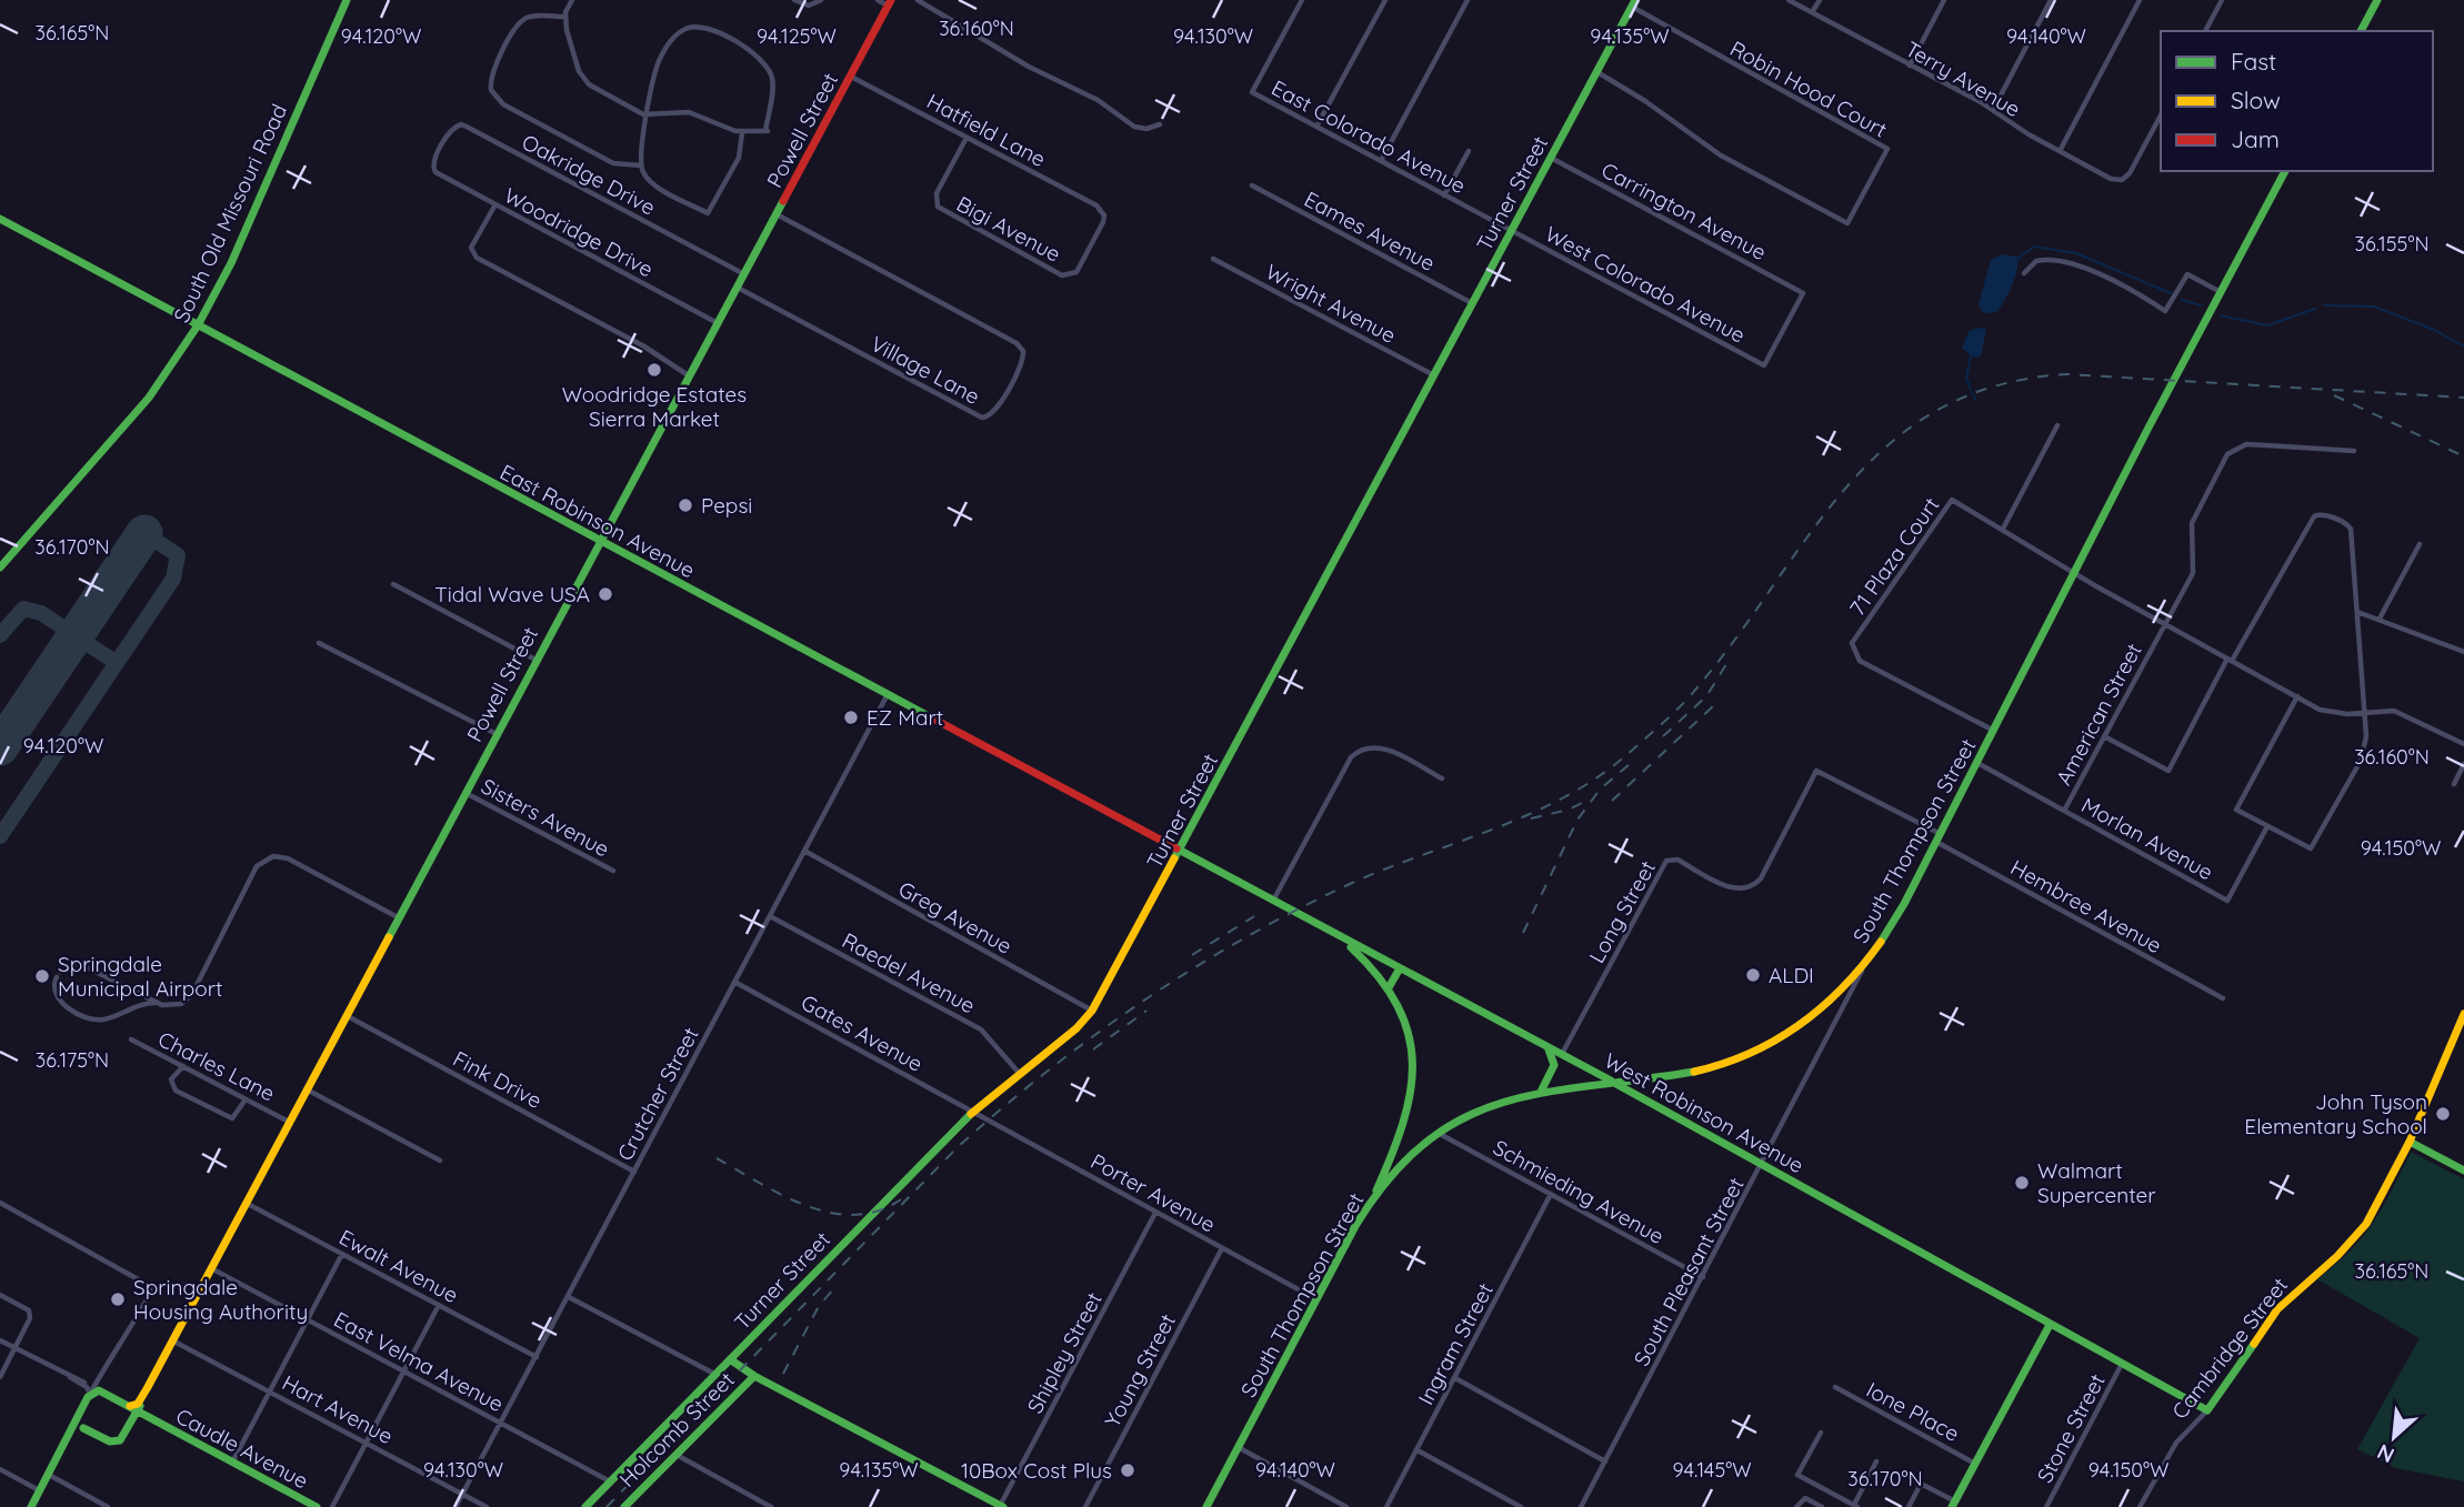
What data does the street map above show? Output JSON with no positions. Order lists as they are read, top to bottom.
{
  "streets": {
    "main road": [
      "Powell Street",
      "Turner Street",
      "South Old Missouri Road",
      "East Robinson Avenue",
      "South Thompson Street",
      "West Robinson Avenue",
      "Cambridge Street",
      "Holcomb Street",
      "Caudle Avenue"
    ],
    "street": [
      "Terry Avenue",
      "Robin Hood Court",
      "Hatfield Lane",
      "East Colorado Avenue",
      "Oakridge Drive",
      "Carrington Avenue",
      "Bigi Avenue",
      "Eames Avenue",
      "Woodridge Drive",
      "West Colorado Avenue",
      "Wright Avenue",
      "Village Lane",
      "71 Plaza Court",
      "American Street",
      "Sisters Avenue",
      "Morlan Avenue",
      "Hembree Avenue",
      "Long Street",
      "Greg Avenue",
      "Raedel Avenue",
      "Gates Avenue",
      "Charles Lane",
      "Fink Drive",
      "Crutcher Street",
      "Schmieding Avenue",
      "Porter Avenue",
      "Ewalt Avenue",
      "South Pleasant Street",
      "Ingram Street",
      "Shipley Street",
      "East Velma Avenue",
      "Young Street",
      "Hart Avenue",
      "Ione Place",
      "Stone Street"
    ]
  },
  "crossings": [
    ["Robin Hood Court", "Turner Street"],
    ["Powell Street", "Hatfield Lane"],
    ["Powell Street", "Oakridge Drive"],
    ["Powell Street", "Woodridge Drive"],
    ["Powell Street", "Village Lane"],
    ["Powell Street", "East Robinson Avenue"],
    ["Powell Street", "Sisters Avenue"],
    ["Powell Street", "Charles Lane"],
    ["Powell Street", "Fink Drive"],
    ["Powell Street", "Ewalt Avenue"],
    ["Powell Street", "East Velma Avenue"],
    ["Powell Street", "Hart Avenue"],
    ["Powell Street", "Caudle Avenue"],
    ["Hatfield Lane", "Bigi Avenue"],
    ["East Colorado Avenue", "Turner Street"],
    ["East Colorado Avenue", "West Colorado Avenue"],
    ["Oakridge Drive", "Woodridge Drive"],
    ["Turner Street", "Carrington Avenue"],
    ["Turner Street", "Eames Avenue"],
    ["Turner Street", "West Colorado Avenue"],
    ["Turner Street", "Wright Avenue"],
    ["Turner Street", "East Robinson Avenue"],
    ["Turner Street", "Greg Avenue"],
    ["Turner Street", "Raedel Avenue"],
    ["Turner Street", "Gates Avenue"],
    ["Turner Street", "West Robinson Avenue"],
    ["Turner Street", "Porter Avenue"],
    ["Turner Street", "East Velma Avenue"],
    ["Carrington Avenue", "West Colorado Avenue"],
    ["South Old Missouri Road", "East Robinson Avenue"],
    ["East Robinson Avenue", "Crutcher Street"],
    ["East Robinson Avenue", "West Robinson Avenue"],
    ["71 Plaza Court", "American Street"],
    ["71 Plaza Court", "South Thompson Street"],
    ["American Street", "Morlan Avenue"],
    ["Morlan Avenue", "South Thompson Street"],
    ["South Thompson Street", "Hembree Avenue"],
    ["South Thompson Street", "West Robinson Avenue"],
    ["South Thompson Street", "Schmieding Avenue"],
    ["South Thompson Street", "Porter Avenue"],
    ["South Thompson Street", "South Pleasant Street"],
    ["Hembree Avenue", "Long Street"],
    ["Long Street", "West Robinson Avenue"],
    ["Greg Avenue", "Crutcher Street"],
    ["Raedel Avenue", "Crutcher Street"],
    ["Gates Avenue", "Crutcher Street"],
    ["Gates Avenue", "Porter Avenue"],
    ["Fink Drive", "Crutcher Street"],
    ["Crutcher Street", "Ewalt Avenue"],
    ["Crutcher Street", "East Velma Avenue"],
    ["Crutcher Street", "Hart Avenue"],
    ["West Robinson Avenue", "South Pleasant Street"],
    ["West Robinson Avenue", "Cambridge Street"],
    ["West Robinson Avenue", "Stone Street"],
    ["Schmieding Avenue", "South Pleasant Street"],
    ["Schmieding Avenue", "Ingram Street"],
    ["Porter Avenue", "Shipley Street"],
    ["Porter Avenue", "Young Street"]
  ],
  "places": [
    "Woodridge Estates Sierra Market",
    "Pepsi",
    "Tidal Wave USA",
    "EZ Mart",
    "ALDI",
    "Springdale Municipal Airport",
    "John Tyson Elementary School",
    "Walmart Supercenter",
    "Springdale Housing Authority",
    "10Box Cost Plus"
  ],
  "legend": ["Fast", "Slow", "Jam"],
  "north": "bottom left",
  "coordinates": [
    "36.160°N",
    "36.165°N",
    "94.120°W",
    "94.125°W",
    "94.130°W",
    "94.135°W",
    "94.140°W",
    "36.155°N",
    "36.170°N",
    "94.150°W",
    "36.175°N",
    "94.145°W"
  ]
}
